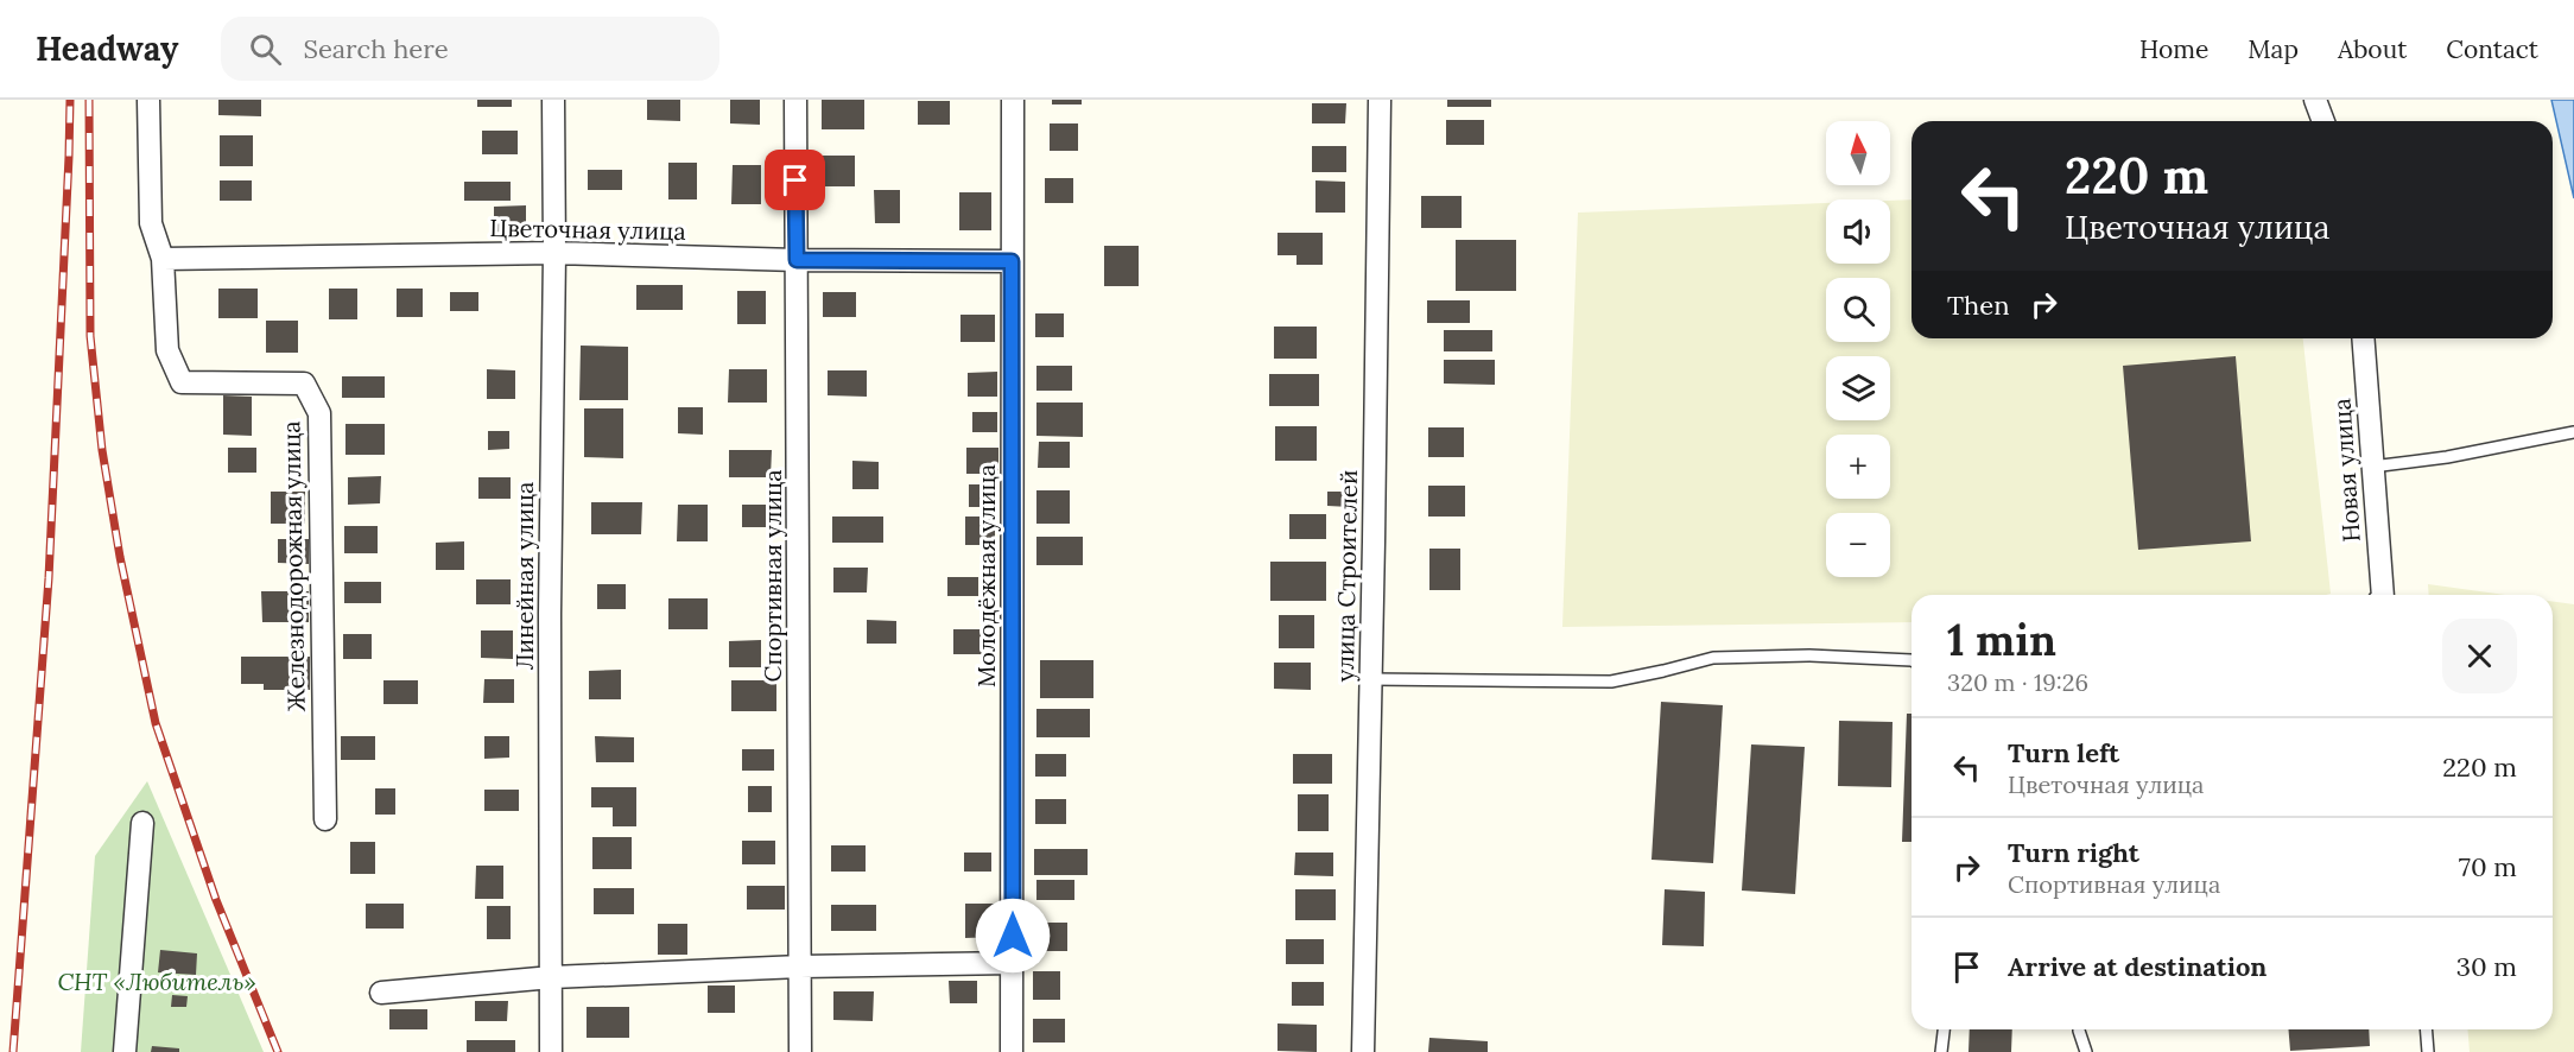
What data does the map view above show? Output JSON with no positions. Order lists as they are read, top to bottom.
{
  "streets": {
    "street": [
      "Цветочная улица",
      "Новая улица",
      "Железнодорожная улица",
      "Линейная улица",
      "Спортивная улица",
      "Молодёжная улица",
      "улица Строителей"
    ]
  },
  "crossings": [
    ["Цветочная улица", "Железнодорожная улица"],
    ["Цветочная улица", "Линейная улица"],
    ["Цветочная улица", "Спортивная улица"],
    ["Цветочная улица", "Молодёжная улица"]
  ],
  "parks": ["СНТ «Любитель»"],
  "north": "top",
  "page": {
    "header": "Headway",
    "search": "Search here",
    "nav": [
      "Home",
      "Map",
      "About",
      "Contact"
    ],
    "map_buttons": ["+", "−"],
    "turn": ["220 m", "Цветочная улица"],
    "then": "Then",
    "heading": ["1 min", "320 m · 19:26"],
    "list": [
      {
        "name": "Turn left",
        "note": "Цветочная улица",
        "value": "220 m"
      },
      {
        "name": "Turn right",
        "note": "Спортивная улица",
        "value": "70 m"
      },
      {
        "name": "Arrive at destination",
        "value": "30 m"
      }
    ]
  }
}
